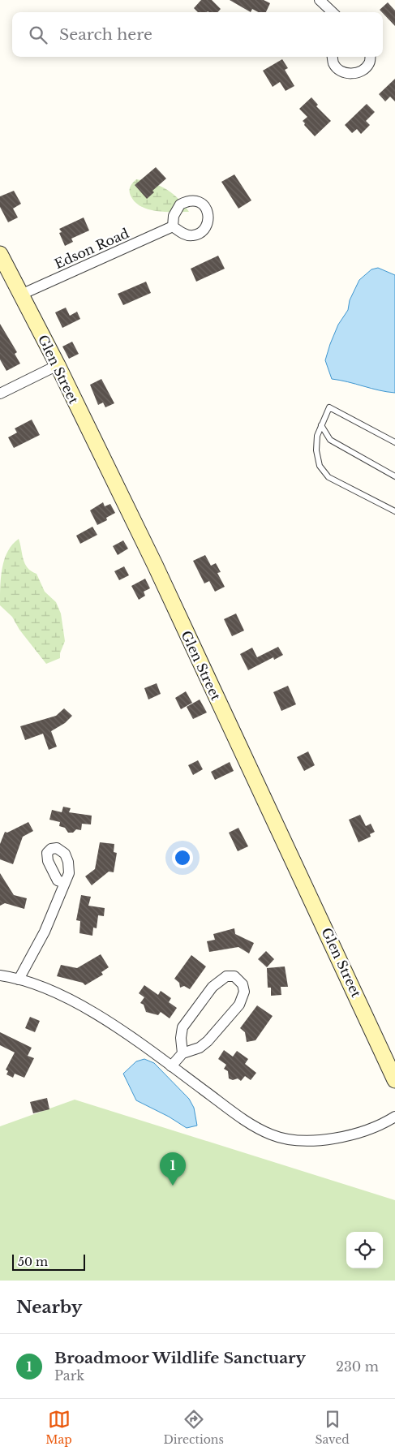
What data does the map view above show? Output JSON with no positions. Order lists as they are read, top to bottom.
{
  "streets": {
    "street": ["Edson Road", "Glen Street"]
  },
  "crossings": [
    ["Edson Road", "Glen Street"]
  ],
  "scale_bar": "50 m",
  "page": {
    "search": "Search here",
    "pins": "1",
    "scale": "50 m",
    "heading": "Nearby",
    "list": [
      {
        "mark": "1",
        "name": "Broadmoor Wildlife Sanctuary",
        "note": "Park",
        "value": "230 m"
      }
    ],
    "nav": ["Map", "Directions", "Saved"]
  }
}
